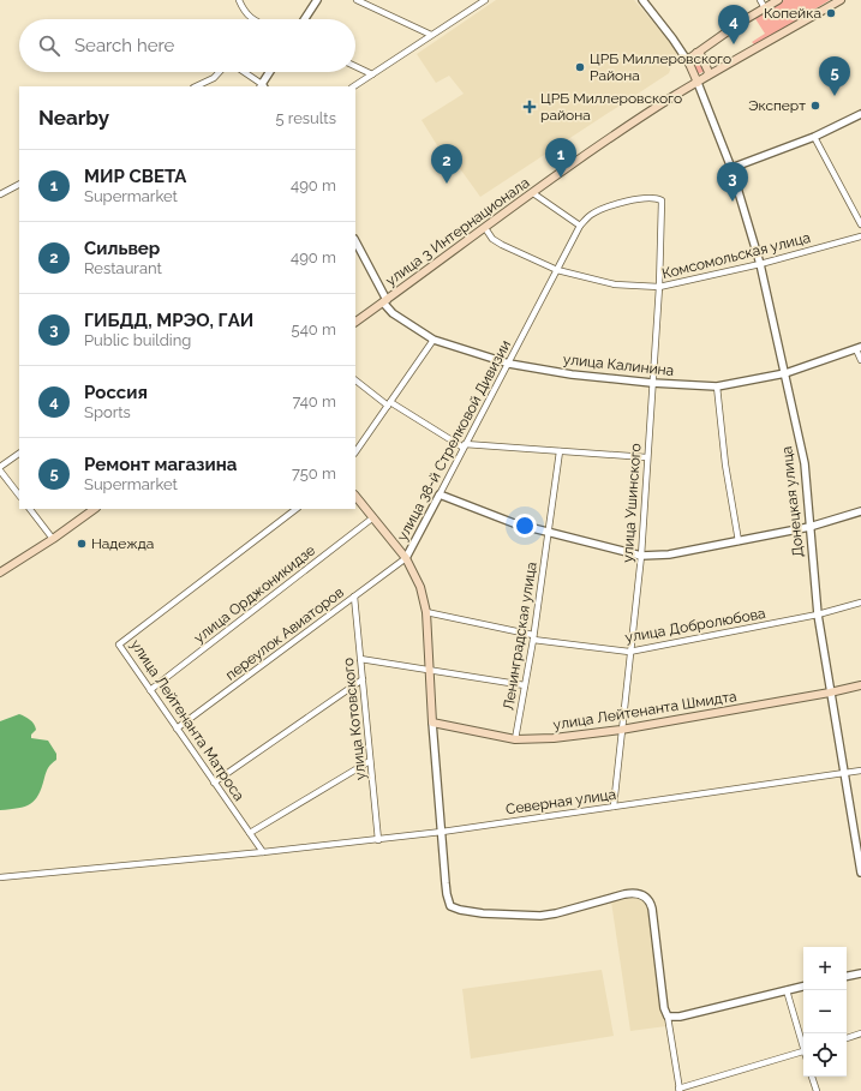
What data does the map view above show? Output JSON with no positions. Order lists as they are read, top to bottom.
{
  "streets": {
    "main road": ["улица 3 Интернационала", "улица 38-й Стрелковой Дивизии", "улица Лейтенанта Шмидта"],
    "street": [
      "Комсомольская улица",
      "улица Калинина",
      "Донецкая улица",
      "улица Ушинского",
      "улица Орджоникидзе",
      "улица Добролюбова",
      "переулок Авиаторов",
      "Ленинградская улица",
      "улица Котовского",
      "улица Лейтенанта Матроса",
      "Северная улица"
    ]
  },
  "crossings": [
    ["улица 3 Интернационала", "Комсомольская улица"],
    ["улица 3 Интернационала", "улица Калинина"],
    ["улица 3 Интернационала", "Донецкая улица"],
    ["Комсомольская улица", "улица 38-й Стрелковой Дивизии"],
    ["Комсомольская улица", "Донецкая улица"],
    ["Комсомольская улица", "улица Ушинского"],
    ["улица Калинина", "улица 38-й Стрелковой Дивизии"],
    ["улица Калинина", "Донецкая улица"],
    ["улица Калинина", "улица Ушинского"],
    ["улица 38-й Стрелковой Дивизии", "улица Ушинского"],
    ["улица 38-й Стрелковой Дивизии", "улица Добролюбова"],
    ["улица 38-й Стрелковой Дивизии", "переулок Авиаторов"],
    ["улица 38-й Стрелковой Дивизии", "улица Лейтенанта Шмидта"],
    ["улица 38-й Стрелковой Дивизии", "Северная улица"],
    ["Донецкая улица", "улица Добролюбова"],
    ["Донецкая улица", "улица Лейтенанта Шмидта"],
    ["Донецкая улица", "Северная улица"],
    ["улица Ушинского", "улица Добролюбова"],
    ["улица Ушинского", "улица Лейтенанта Шмидта"],
    ["улица Ушинского", "Северная улица"],
    ["улица Орджоникидзе", "улица Лейтенанта Матроса"],
    ["улица Добролюбова", "Ленинградская улица"],
    ["переулок Авиаторов", "улица Котовского"],
    ["переулок Авиаторов", "улица Лейтенанта Матроса"],
    ["Ленинградская улица", "улица Лейтенанта Шмидта"],
    ["улица Котовского", "Северная улица"],
    ["улица Лейтенанта Матроса", "Северная улица"]
  ],
  "places": {
    "other": [
      "Копейка",
      "ЦРБ Миллеровского Района",
      "Эксперт",
      "Надежда"
    ],
    "health": ["ЦРБ Миллеровского района"]
  },
  "page": {
    "pins": [
      "4",
      "5",
      "1",
      "2",
      "3"
    ],
    "search": "Search here",
    "heading": ["Nearby", "5 results"],
    "list": [
      {
        "mark": "1",
        "name": "МИР СВЕТА",
        "note": "Supermarket",
        "value": "490 m"
      },
      {
        "mark": "2",
        "name": "Сильвер",
        "note": "Restaurant",
        "value": "490 m"
      },
      {
        "mark": "3",
        "name": "ГИБДД, МРЭО, ГАИ",
        "note": "Public building",
        "value": "540 m"
      },
      {
        "mark": "4",
        "name": "Россия",
        "note": "Sports",
        "value": "740 m"
      },
      {
        "mark": "5",
        "name": "Ремонт магазина",
        "note": "Supermarket",
        "value": "750 m"
      }
    ],
    "map_buttons": ["+", "−"]
  }
}
